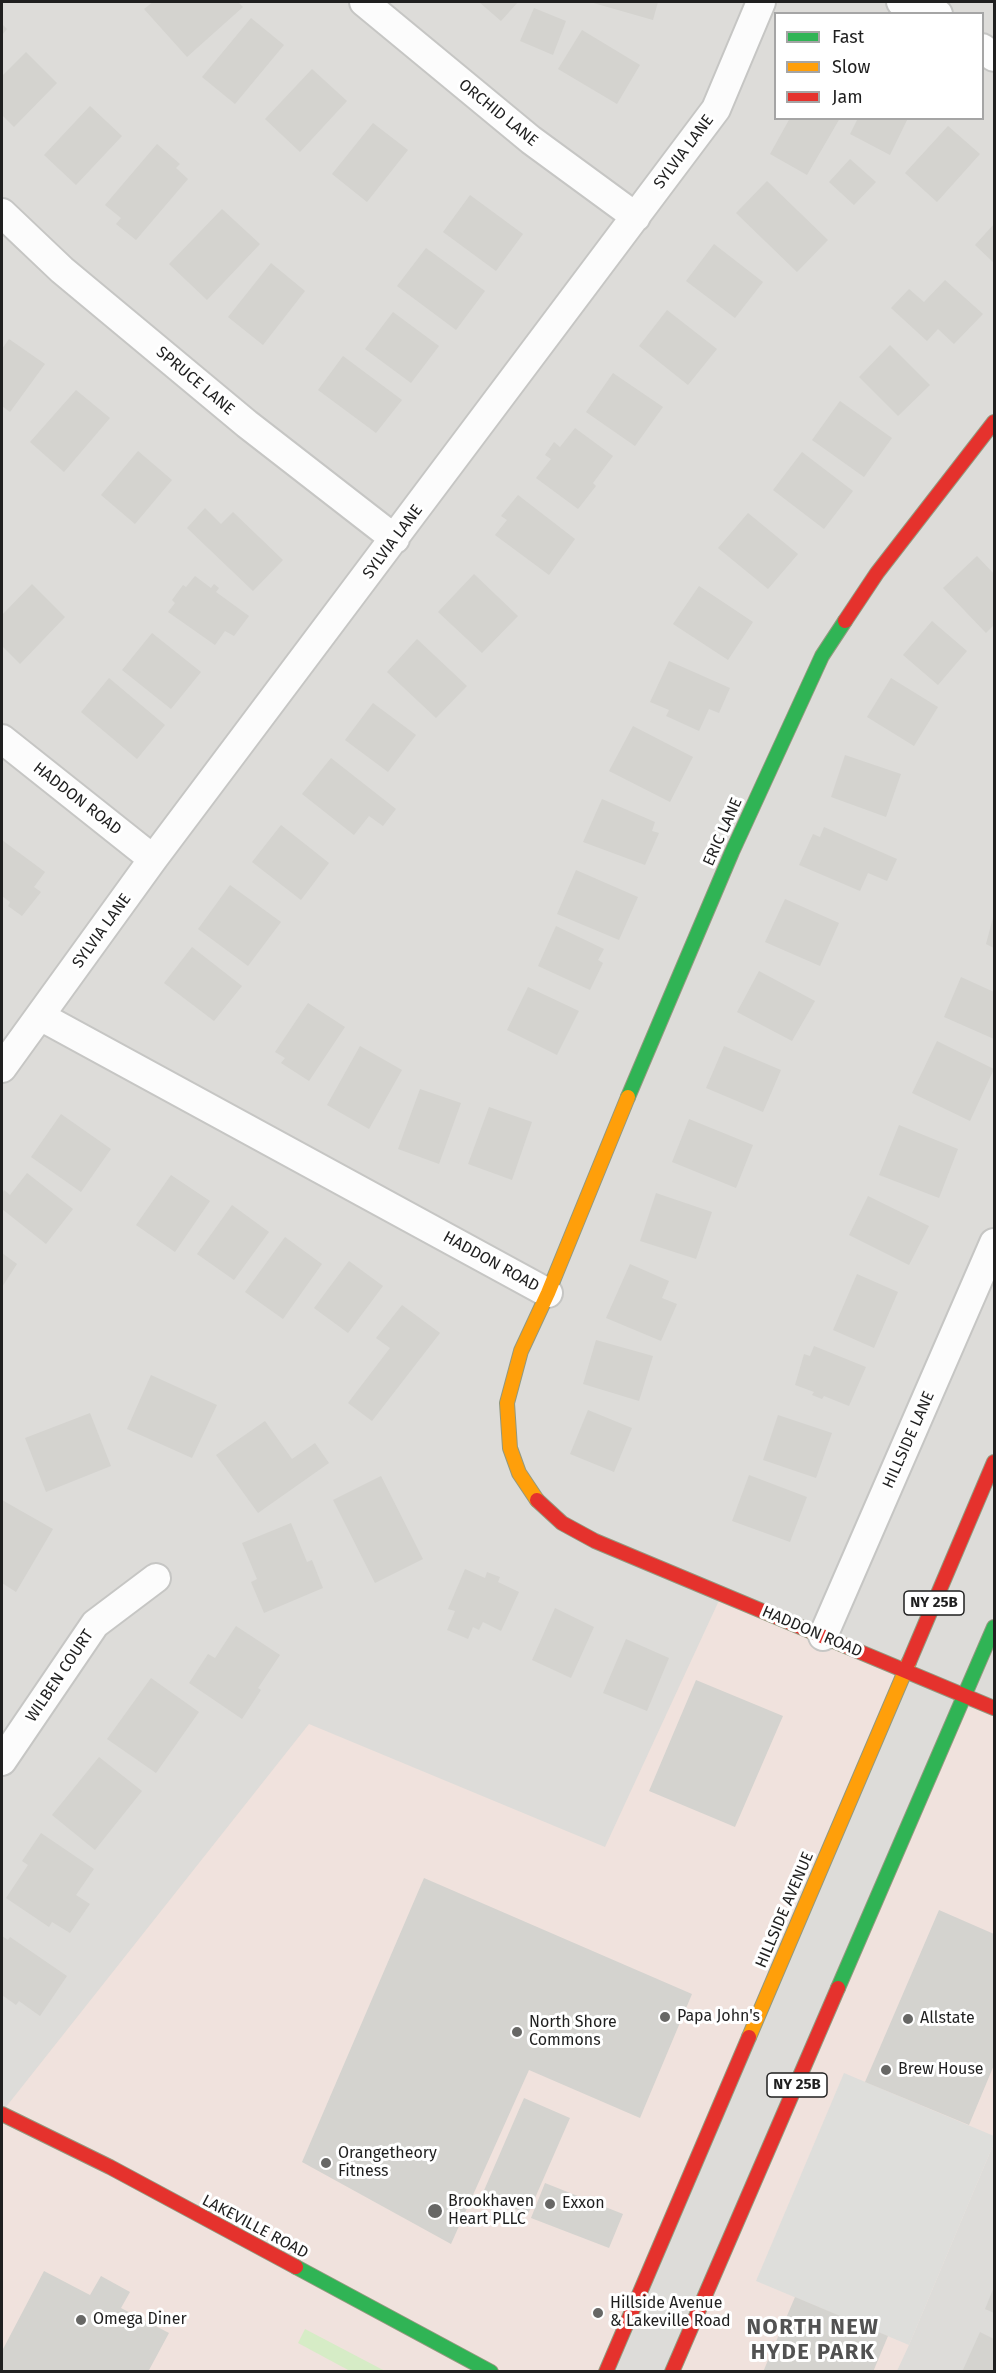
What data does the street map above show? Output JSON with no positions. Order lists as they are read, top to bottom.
{
  "streets": {
    "main road": [
      "HADDON ROAD",
      "ERIC LANE",
      "NY 25B",
      "HILLSIDE AVENUE",
      "LAKEVILLE ROAD"
    ],
    "street": [
      "ORCHID LANE",
      "SYLVIA LANE",
      "SPRUCE LANE",
      "HILLSIDE LANE",
      "WILBEN COURT"
    ]
  },
  "crossings": [
    ["ORCHID LANE", "SYLVIA LANE"],
    ["SYLVIA LANE", "SPRUCE LANE"],
    ["SYLVIA LANE", "HADDON ROAD"],
    ["HADDON ROAD", "ERIC LANE"],
    ["HADDON ROAD", "HILLSIDE LANE"],
    ["HADDON ROAD", "NY 25B"],
    ["HADDON ROAD", "HILLSIDE AVENUE"]
  ],
  "districts": ["NORTH NEW HYDE PARK"],
  "places": [
    "Papa John's",
    "Allstate",
    "North Shore Commons",
    "Brew House",
    "Orangetheory Fitness",
    "Exxon",
    "Brookhaven Heart PLLC",
    "Hillside Avenue & Lakeville Road",
    "Omega Diner"
  ],
  "legend": ["Fast", "Slow", "Jam"]
}
